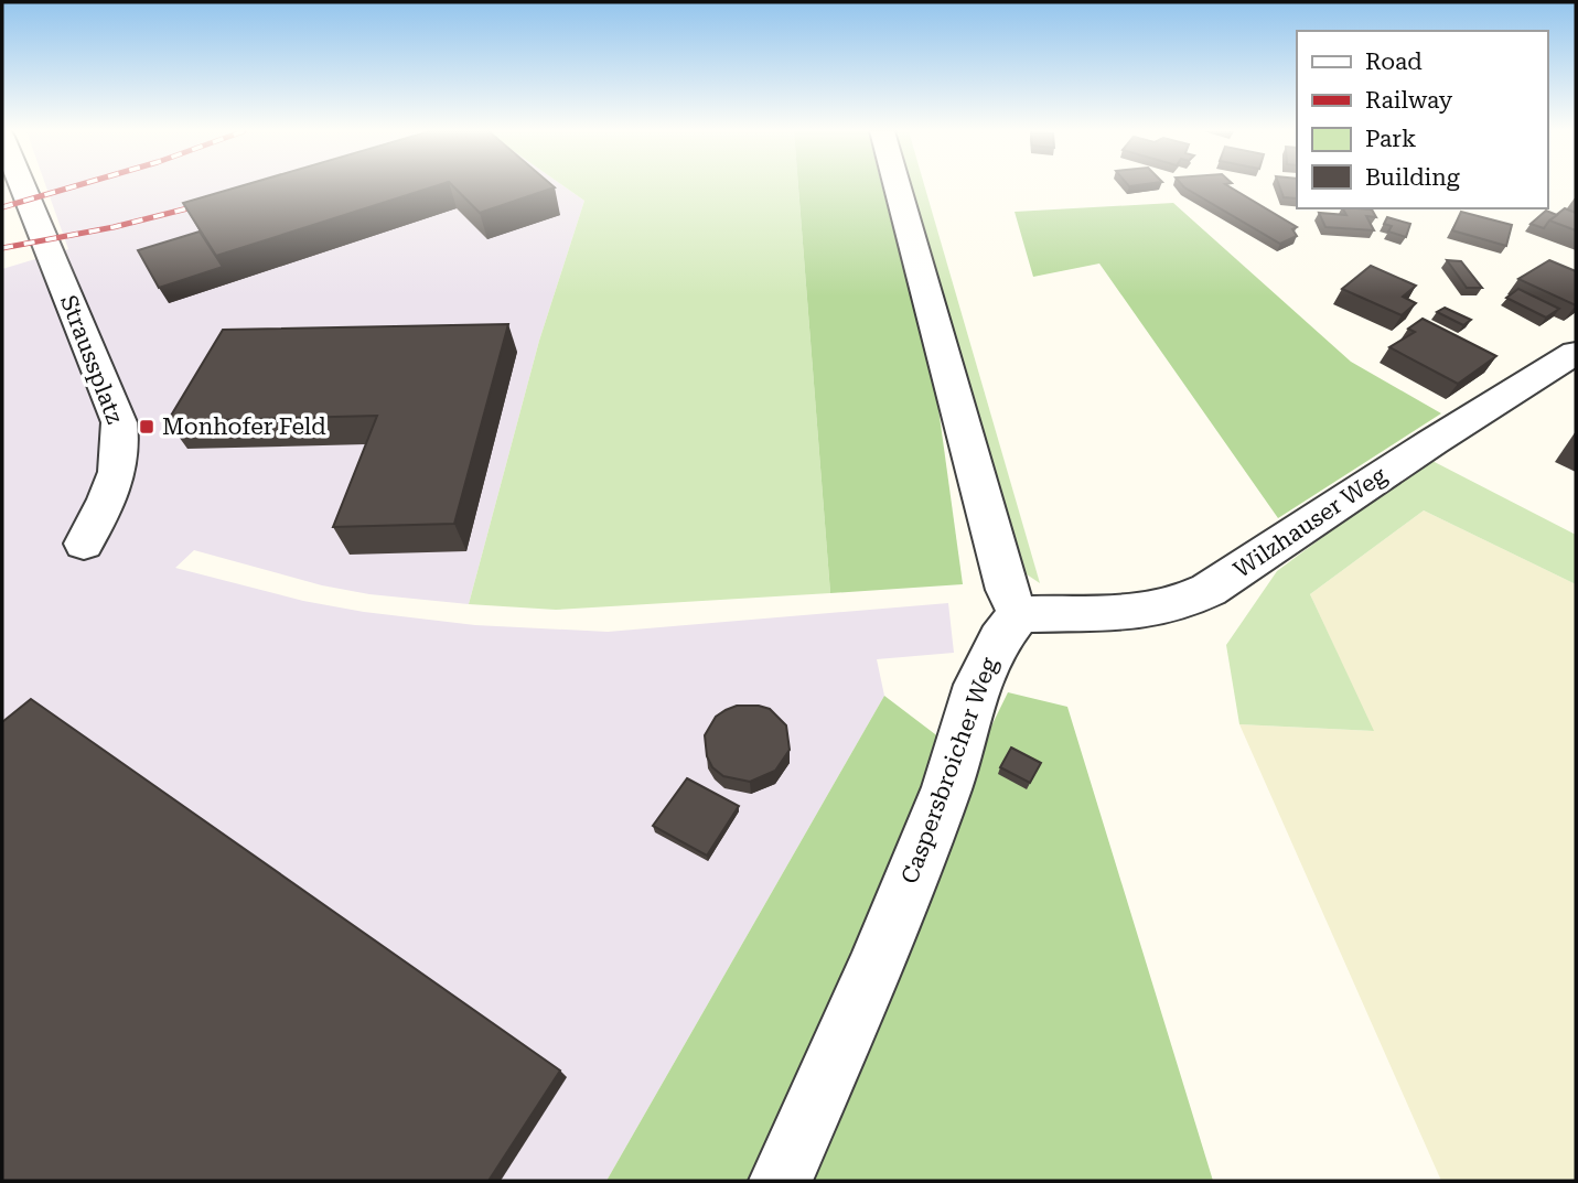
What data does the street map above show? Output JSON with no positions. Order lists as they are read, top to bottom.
{
  "streets": {
    "street": ["Straussplatz", "Wilzhauser Weg", "Caspersbroicher Weg"]
  },
  "crossings": [
    ["Wilzhauser Weg", "Caspersbroicher Weg"]
  ],
  "places": {
    "transit": ["Monhofer Feld"]
  },
  "legend": [
    "Road",
    "Railway",
    "Park",
    "Building"
  ]
}
